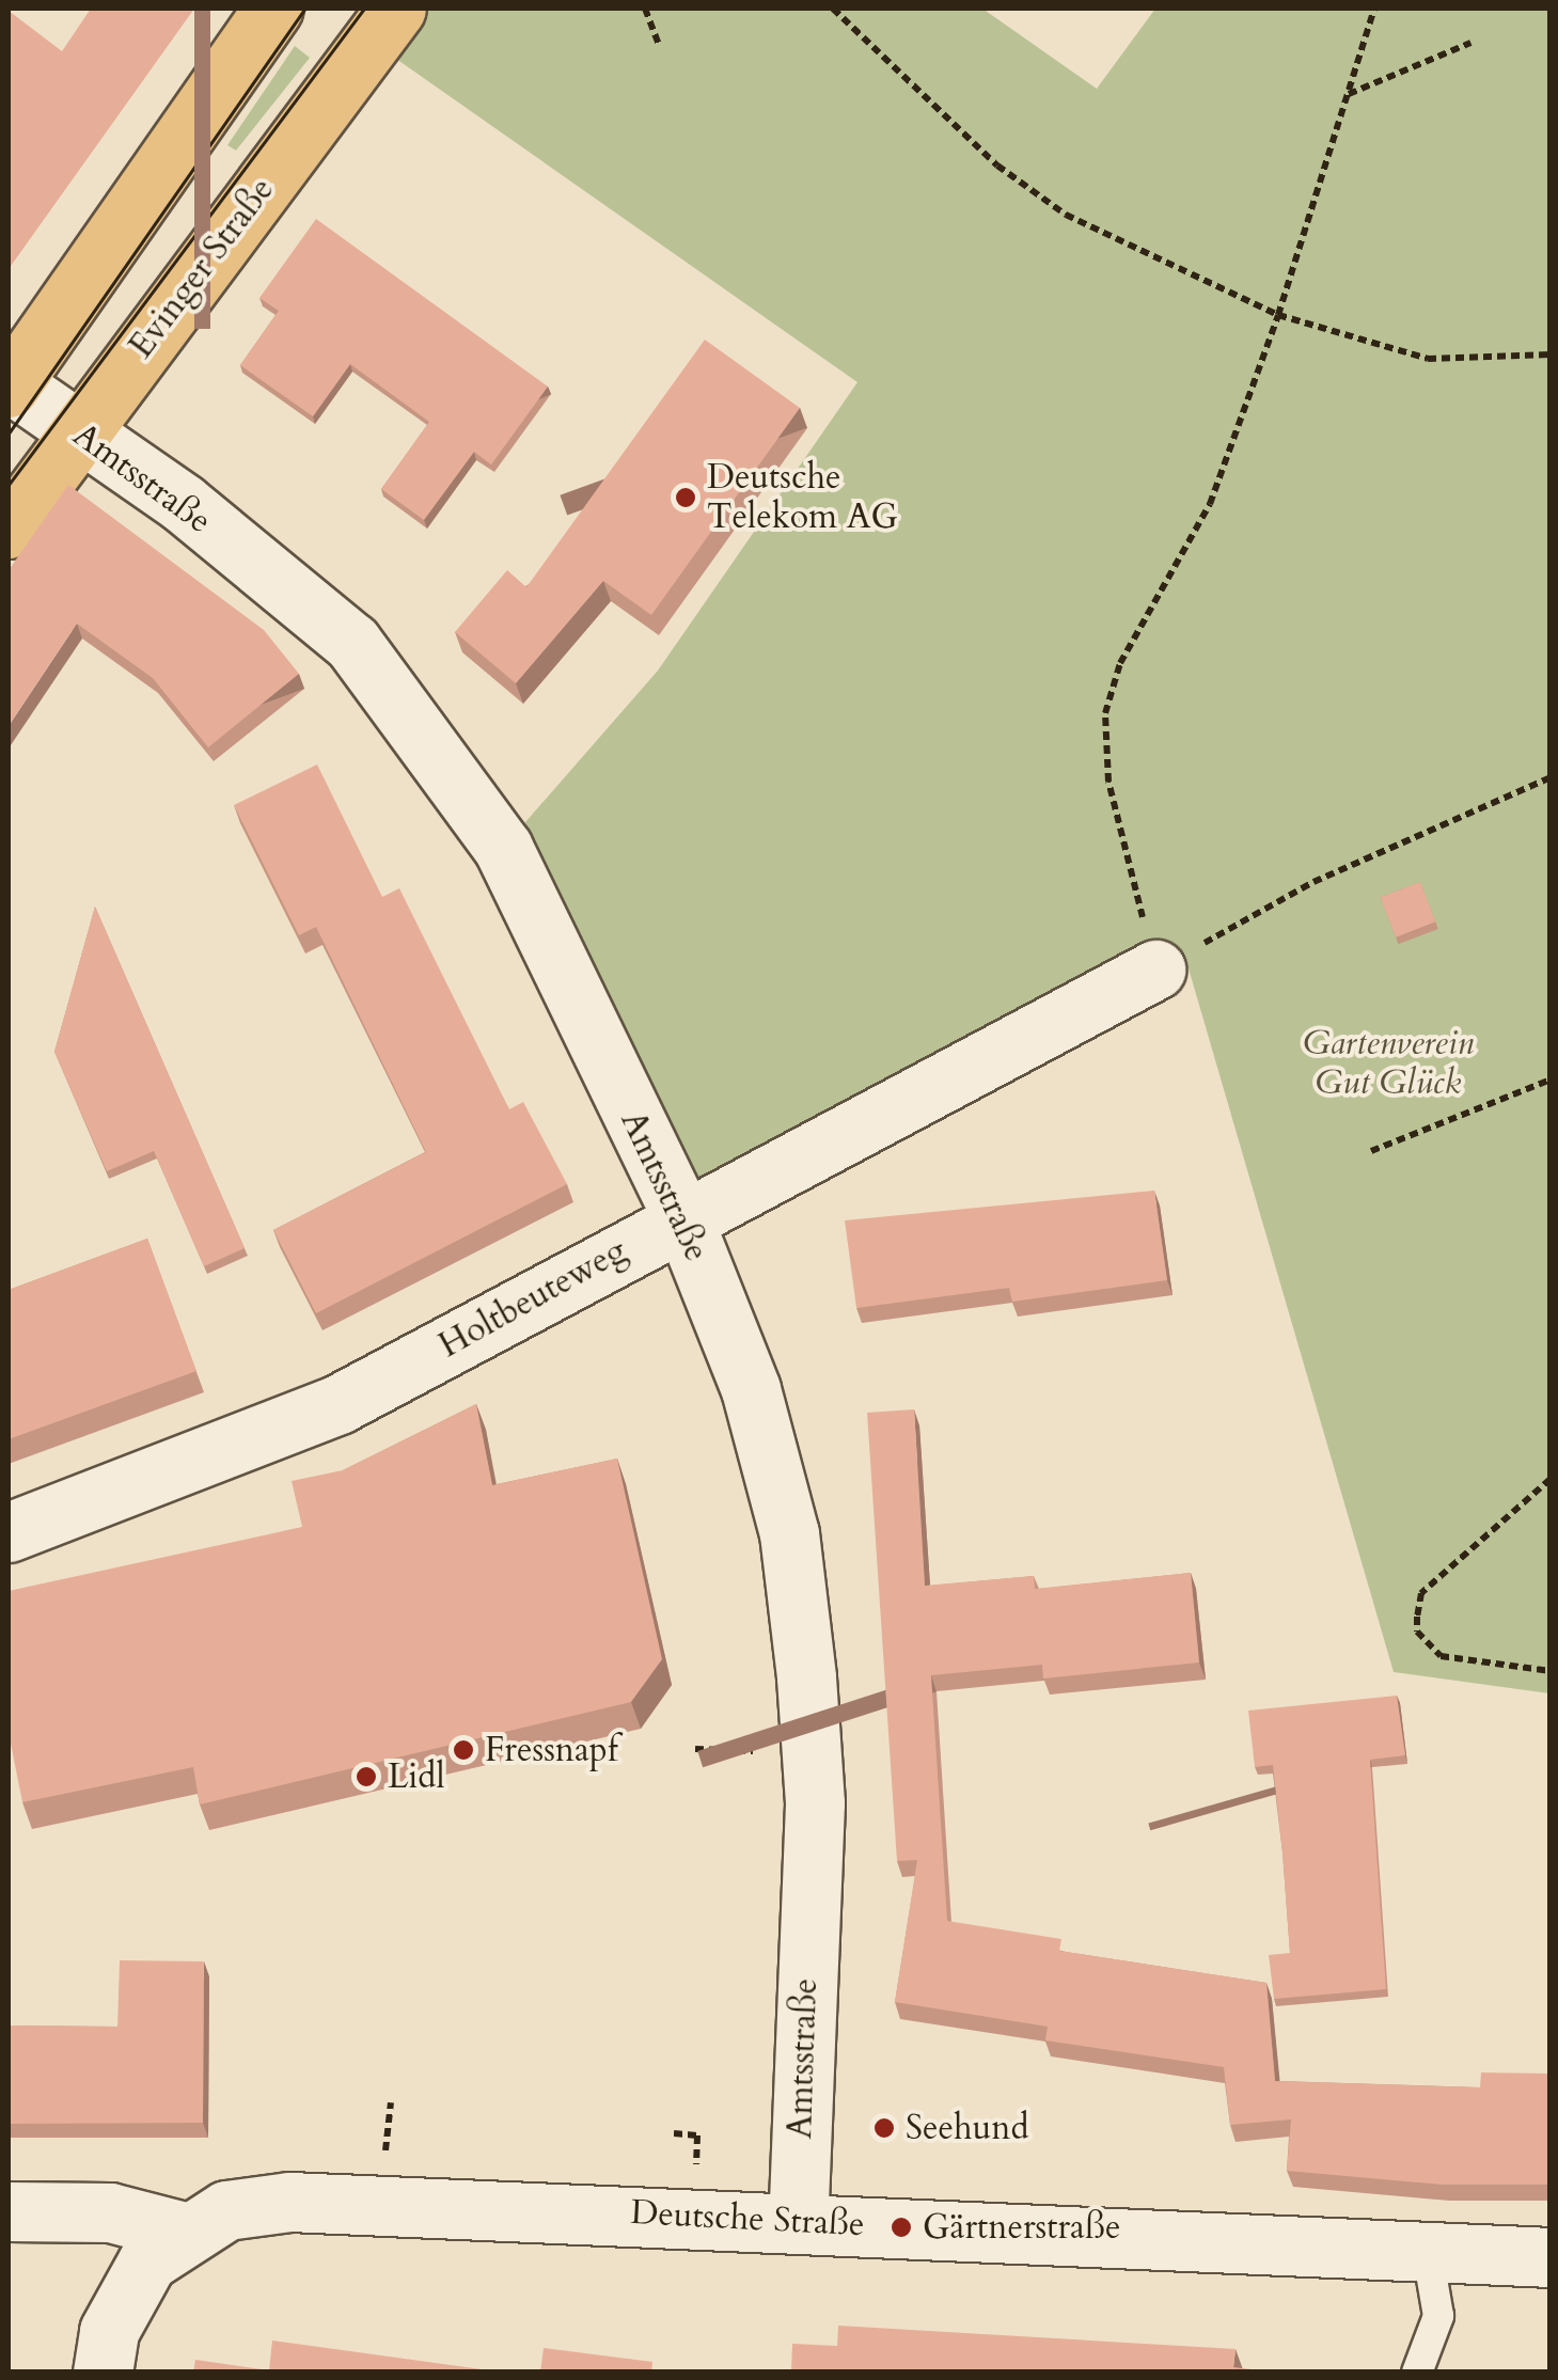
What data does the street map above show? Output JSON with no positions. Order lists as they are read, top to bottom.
{
  "streets": {
    "main road": ["Evinger Straße"],
    "street": ["Amtsstraße", "Holtbeuteweg", "Deutsche Straße"]
  },
  "crossings": [
    ["Evinger Straße", "Amtsstraße"],
    ["Amtsstraße", "Holtbeuteweg"],
    ["Amtsstraße", "Deutsche Straße"]
  ],
  "parks": ["Gartenverein Gut Glück"],
  "places": [
    "Deutsche Telekom AG",
    "Fressnapf",
    "Lidl",
    "Seehund",
    "Gärtnerstraße"
  ]
}
